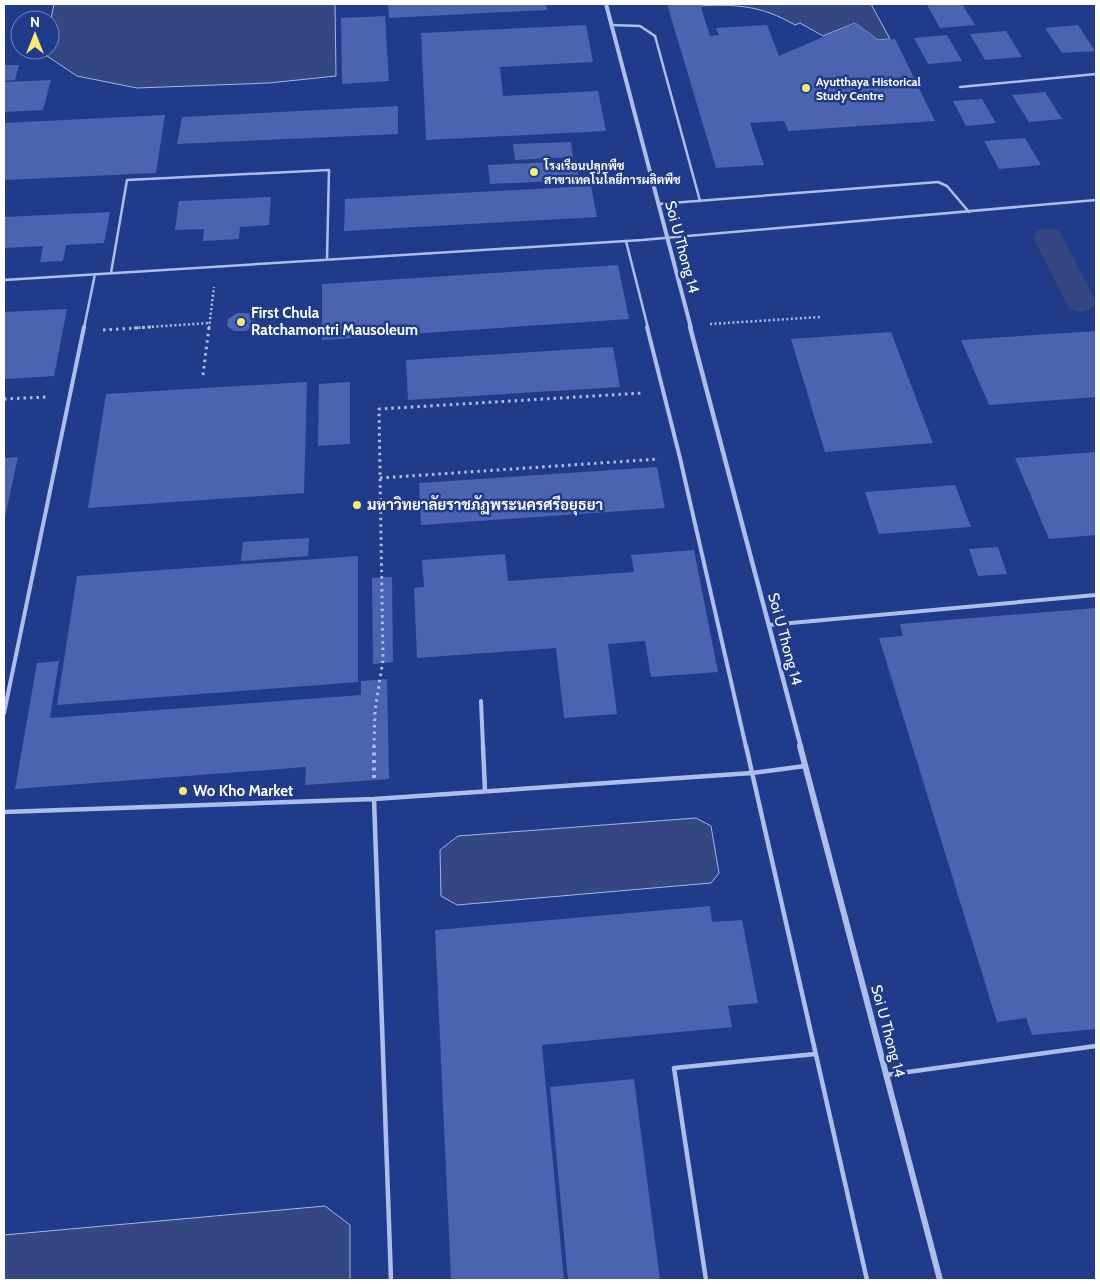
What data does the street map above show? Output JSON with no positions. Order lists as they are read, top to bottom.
{
  "streets": {
    "street": ["Soi U Thong 14"]
  },
  "places": [
    "Ayutthaya Historical Study Centre",
    "โรงเรือนปลูกพืช สาขาเทคโนโลยีการผลิตพืช",
    "First Chula Ratchamontri Mausoleum",
    "มหาวิทยาลัยราชภัฏพระนครศรีอยุธยา",
    "Wo Kho Market"
  ],
  "north": "top"
}
